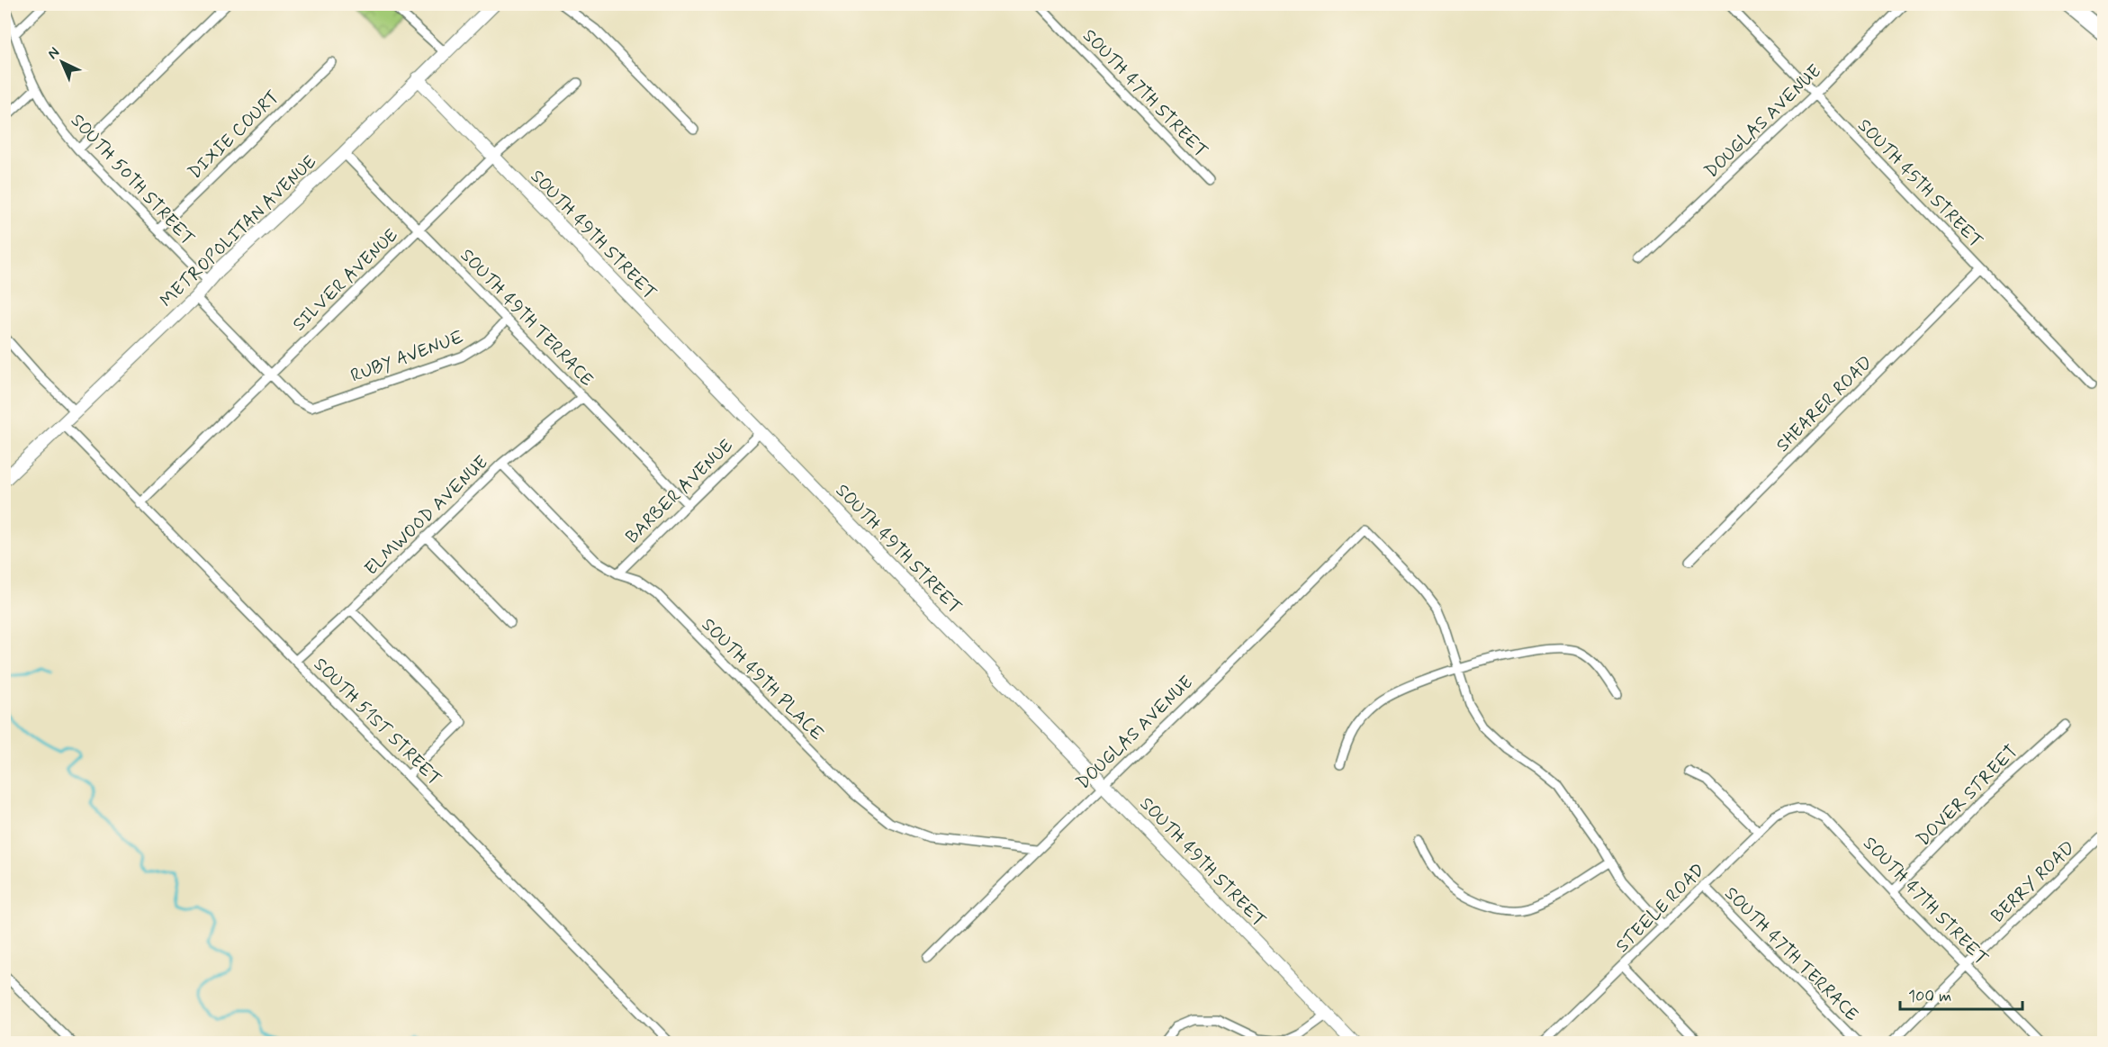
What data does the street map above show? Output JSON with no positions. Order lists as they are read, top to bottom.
{
  "streets": {
    "street": [
      "SOUTH 47TH STREET",
      "DOUGLAS AVENUE",
      "DIXIE COURT",
      "SOUTH 50TH STREET",
      "SOUTH 45TH STREET",
      "METROPOLITAN AVENUE",
      "SOUTH 49TH STREET",
      "SILVER AVENUE",
      "SOUTH 49TH TERRACE",
      "RUBY AVENUE",
      "SHEARER ROAD",
      "BARBER AVENUE",
      "ELMWOOD AVENUE",
      "SOUTH 49TH PLACE",
      "SOUTH 51ST STREET",
      "DOVER STREET",
      "BERRY ROAD",
      "STEELE ROAD",
      "SOUTH 47TH TERRACE"
    ]
  },
  "crossings": [
    ["SOUTH 47TH STREET", "DOVER STREET"],
    ["SOUTH 47TH STREET", "BERRY ROAD"],
    ["SOUTH 47TH STREET", "STEELE ROAD"],
    ["DOUGLAS AVENUE", "SOUTH 45TH STREET"],
    ["DOUGLAS AVENUE", "SOUTH 49TH STREET"],
    ["DOUGLAS AVENUE", "SOUTH 49TH PLACE"],
    ["DIXIE COURT", "SOUTH 50TH STREET"],
    ["SOUTH 50TH STREET", "METROPOLITAN AVENUE"],
    ["SOUTH 45TH STREET", "SHEARER ROAD"],
    ["METROPOLITAN AVENUE", "SOUTH 49TH STREET"],
    ["METROPOLITAN AVENUE", "SOUTH 49TH TERRACE"],
    ["METROPOLITAN AVENUE", "SOUTH 51ST STREET"],
    ["SOUTH 49TH STREET", "SILVER AVENUE"],
    ["SOUTH 49TH STREET", "BARBER AVENUE"],
    ["SILVER AVENUE", "SOUTH 49TH TERRACE"],
    ["SILVER AVENUE", "RUBY AVENUE"],
    ["SILVER AVENUE", "SOUTH 51ST STREET"],
    ["SOUTH 49TH TERRACE", "RUBY AVENUE"],
    ["SOUTH 49TH TERRACE", "BARBER AVENUE"],
    ["SOUTH 49TH TERRACE", "ELMWOOD AVENUE"],
    ["BARBER AVENUE", "SOUTH 49TH PLACE"],
    ["ELMWOOD AVENUE", "SOUTH 49TH PLACE"],
    ["ELMWOOD AVENUE", "SOUTH 51ST STREET"],
    ["STEELE ROAD", "SOUTH 47TH TERRACE"]
  ],
  "scale_bar": "100 m",
  "north": "top left"
}
